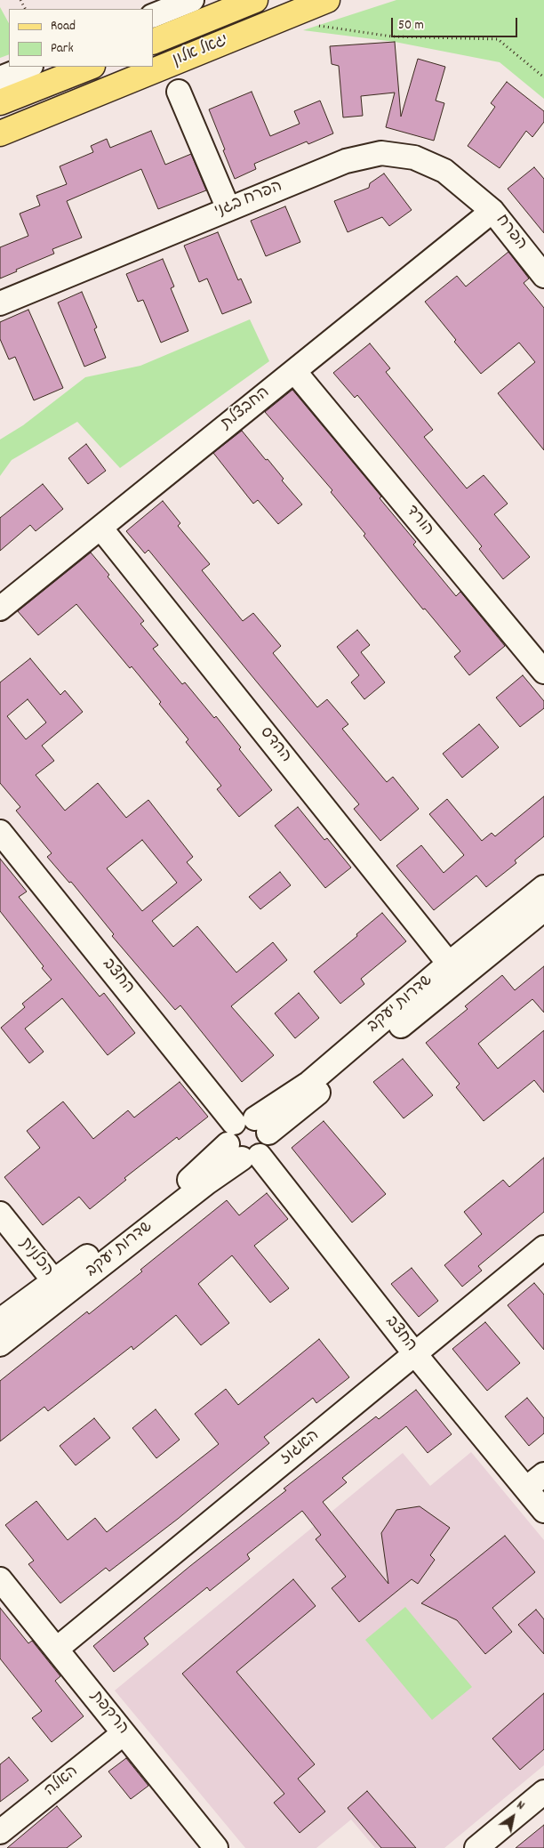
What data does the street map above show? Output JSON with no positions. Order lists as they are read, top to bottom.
{
  "streets": {
    "main road": ["יגאל אלון"],
    "street": [
      "הפרח בגני",
      "הפרח",
      "החבצלת",
      "הורד",
      "ההדס",
      "החצב",
      "שדרות יעקב",
      "הכלנית",
      "האגוז",
      "הרקפת",
      "האלה"
    ]
  },
  "crossings": [
    ["הפרח בגני", "הפרח"],
    ["הפרח בגני", "החבצלת"],
    ["הפרח", "החבצלת"],
    ["החבצלת", "הורד"],
    ["החבצלת", "ההדס"],
    ["ההדס", "שדרות יעקב"],
    ["החצב", "שדרות יעקב"],
    ["החצב", "האגוז"],
    ["שדרות יעקב", "הכלנית"],
    ["האגוז", "הרקפת"],
    ["הרקפת", "האלה"]
  ],
  "legend": ["Road", "Park"],
  "scale_bar": "50 m",
  "north": "top right"
}
